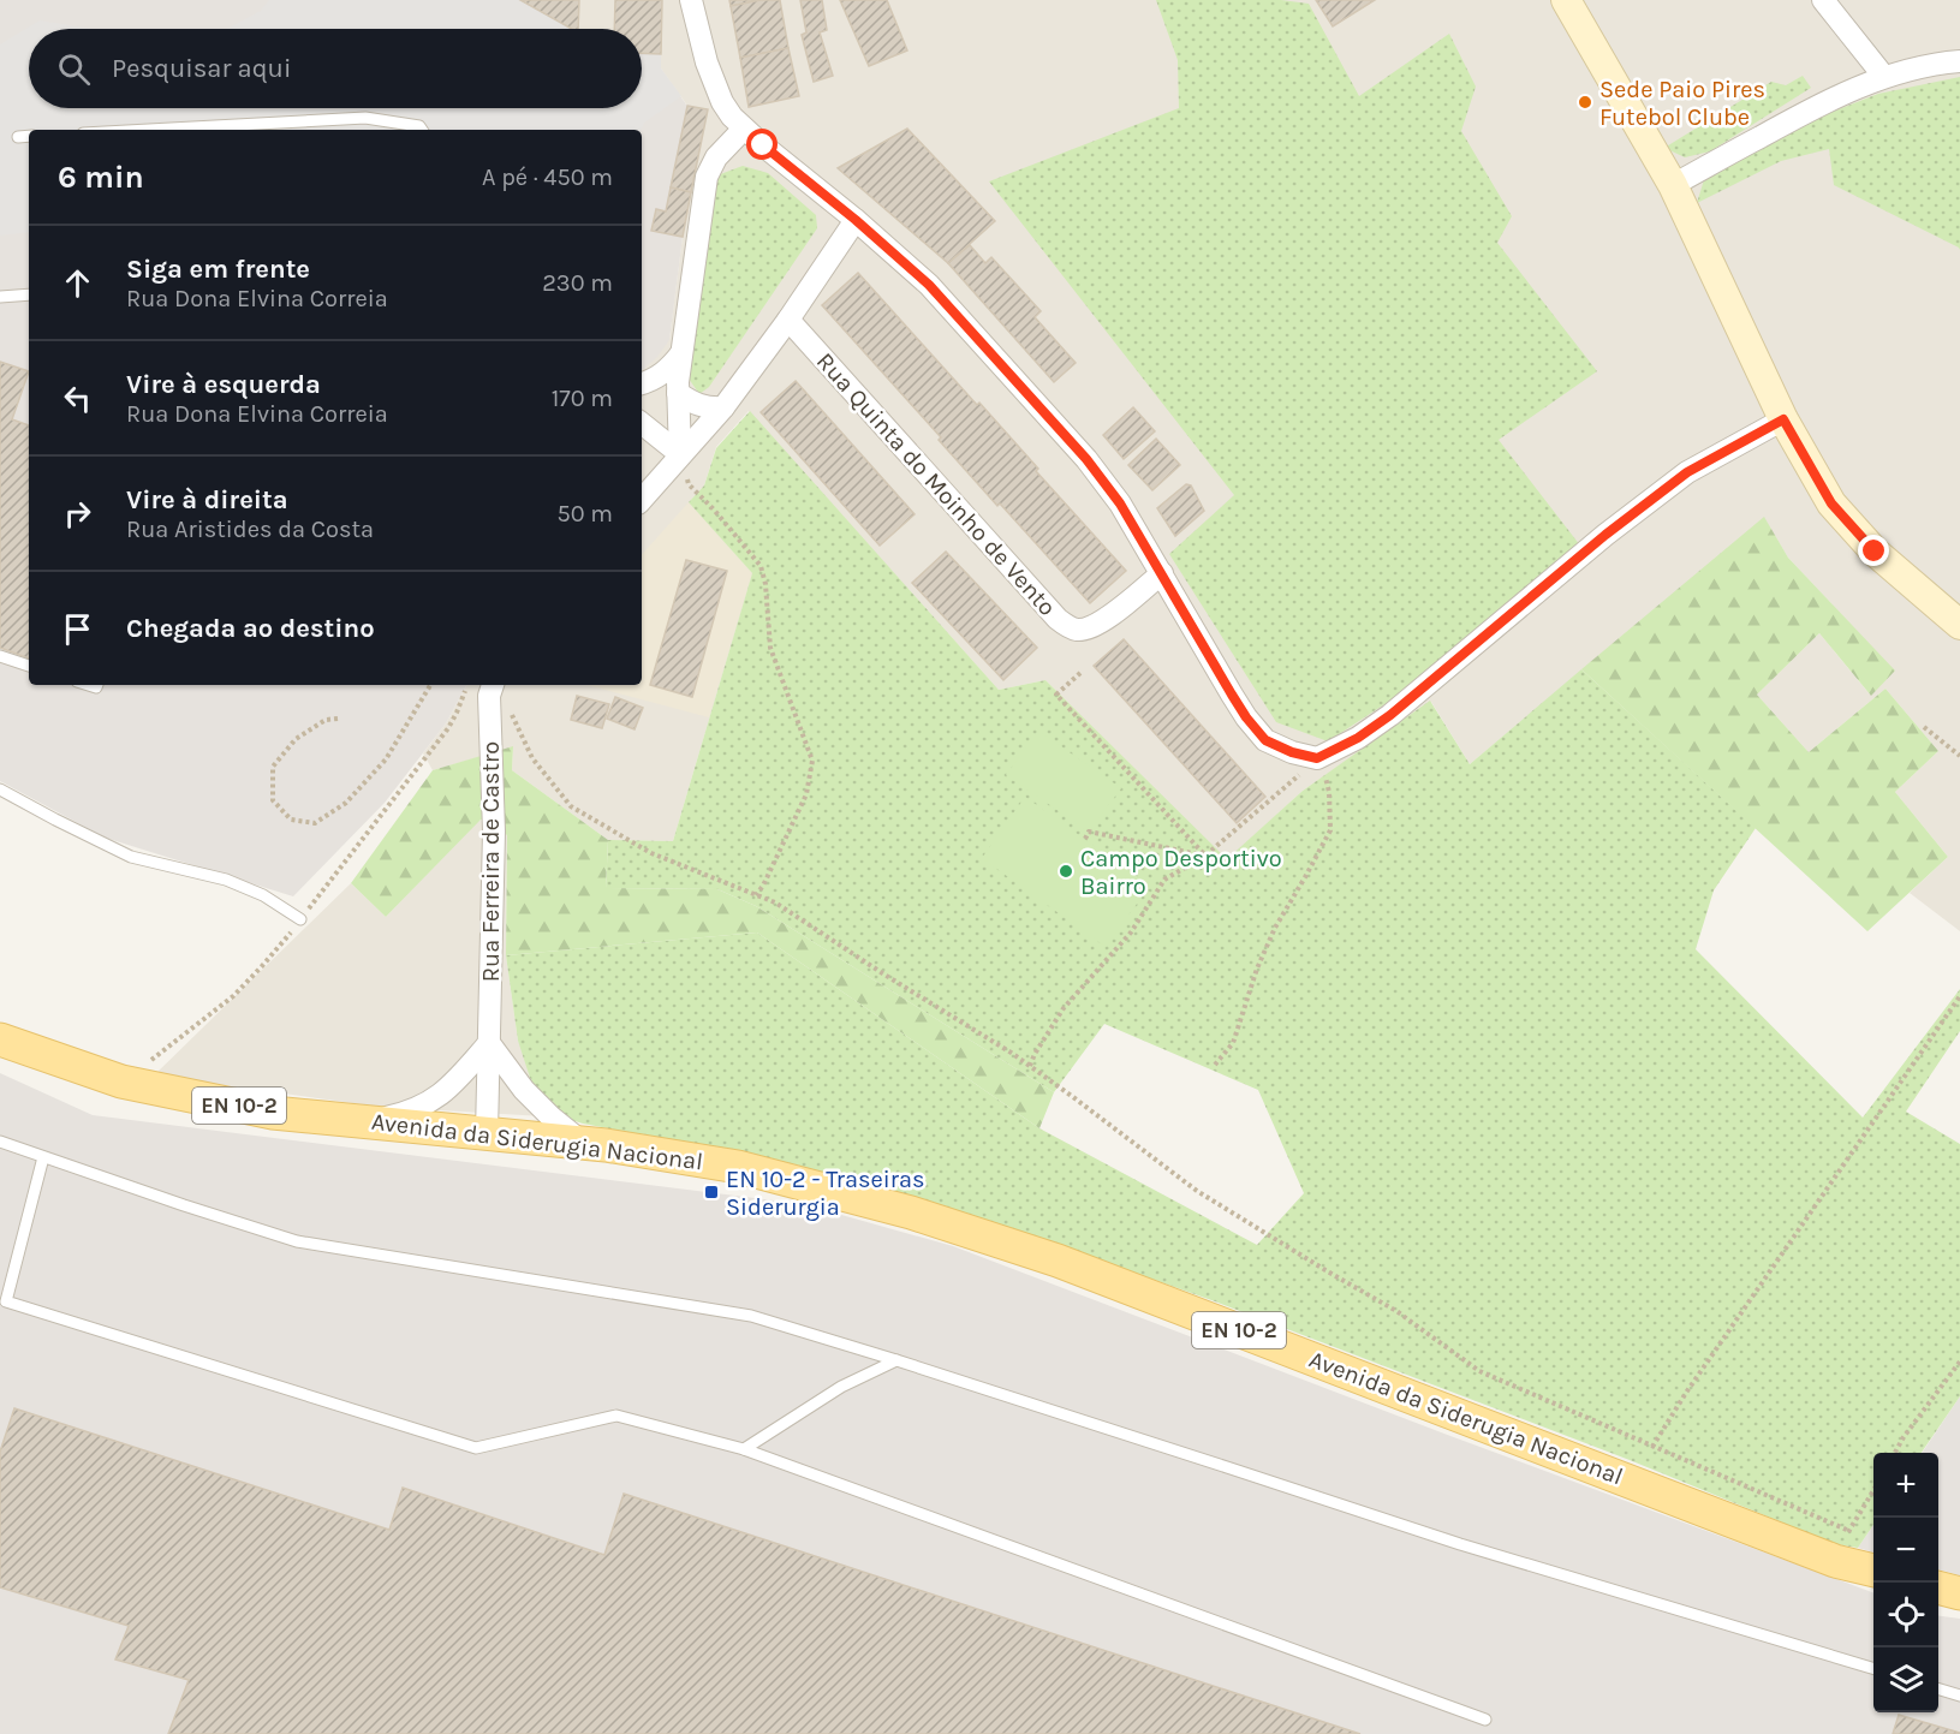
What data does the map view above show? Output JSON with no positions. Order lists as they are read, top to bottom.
{
  "streets": {
    "main road": ["EN 10-2", "Avenida da Siderugia Nacional"],
    "street": ["Rua Quinta do Moinho de Vento", "Rua Ferreira de Castro"]
  },
  "crossings": [
    ["Rua Ferreira de Castro", "Avenida da Siderugia Nacional"]
  ],
  "places": {
    "other": ["Sede Paio Pires Futebol Clube", "Campo Desportivo Bairro"],
    "transit": ["EN 10-2 - Traseiras Siderurgia"]
  },
  "page": {
    "search": "Pesquisar aqui",
    "heading": ["6 min", "A pé · 450 m"],
    "list": [
      ["Siga em frente", "Rua Dona Elvina Correia", "230 m"],
      ["Vire à esquerda", "Rua Dona Elvina Correia", "170 m"],
      ["Vire à direita", "Rua Aristides da Costa", "50 m"],
      "Chegada ao destino"
    ],
    "map_buttons": ["+", "−"]
  }
}
